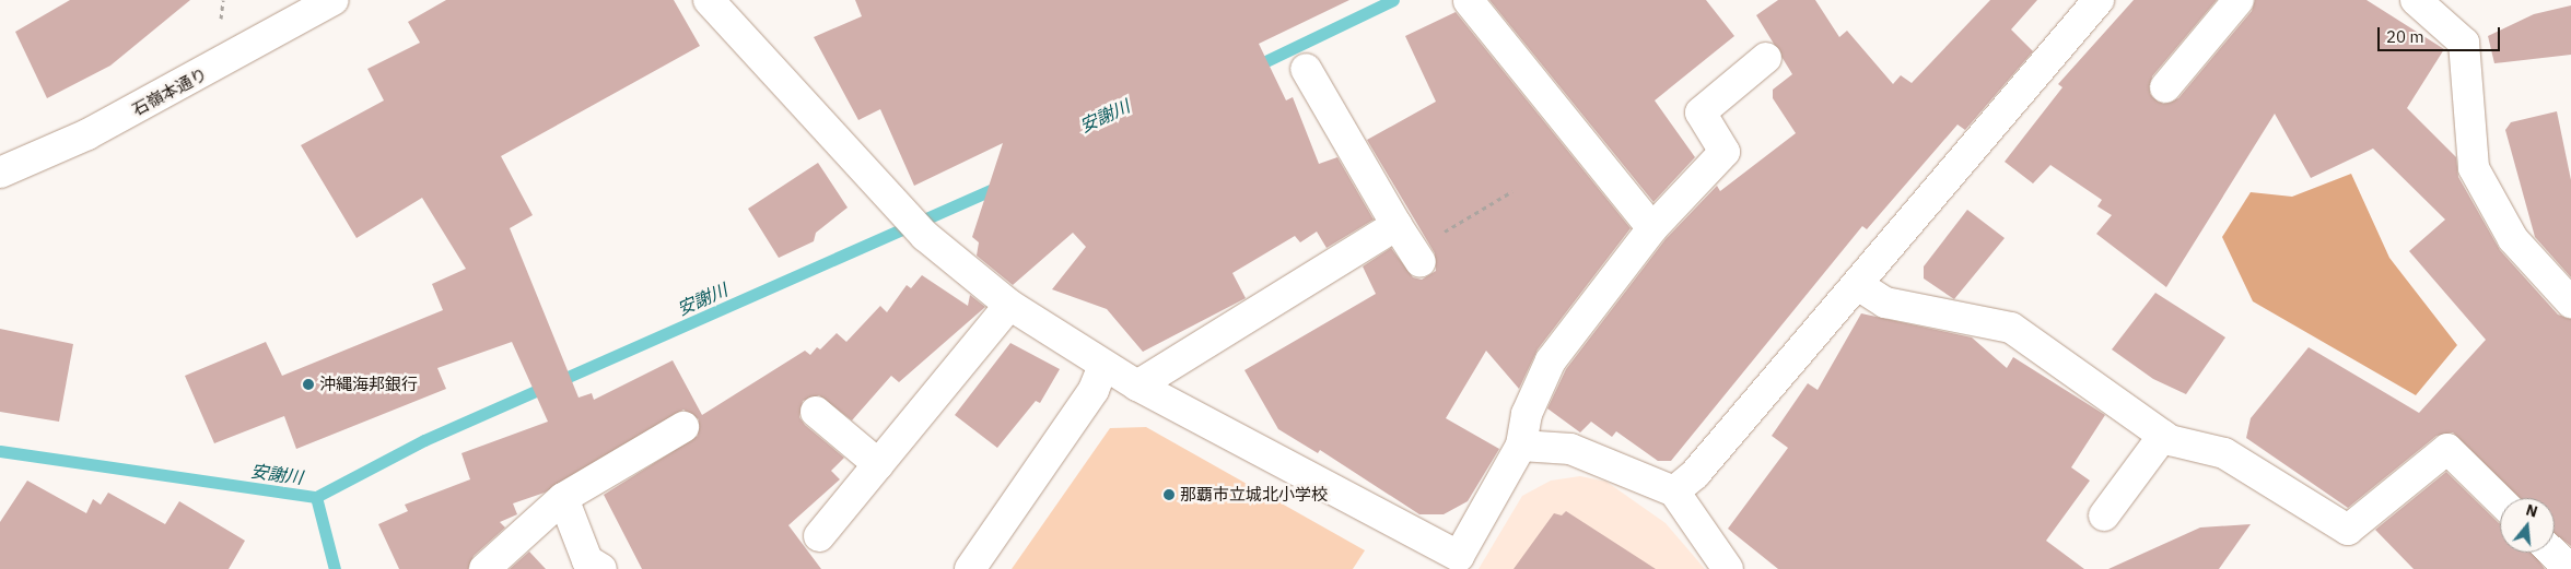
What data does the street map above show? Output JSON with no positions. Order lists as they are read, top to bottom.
{
  "streets": {
    "street": ["石嶺本通り"]
  },
  "water": ["安謝川"],
  "places": ["沖縄海邦銀行", "那覇市立城北小学校"],
  "scale_bar": "20 m",
  "north": "top"
}
